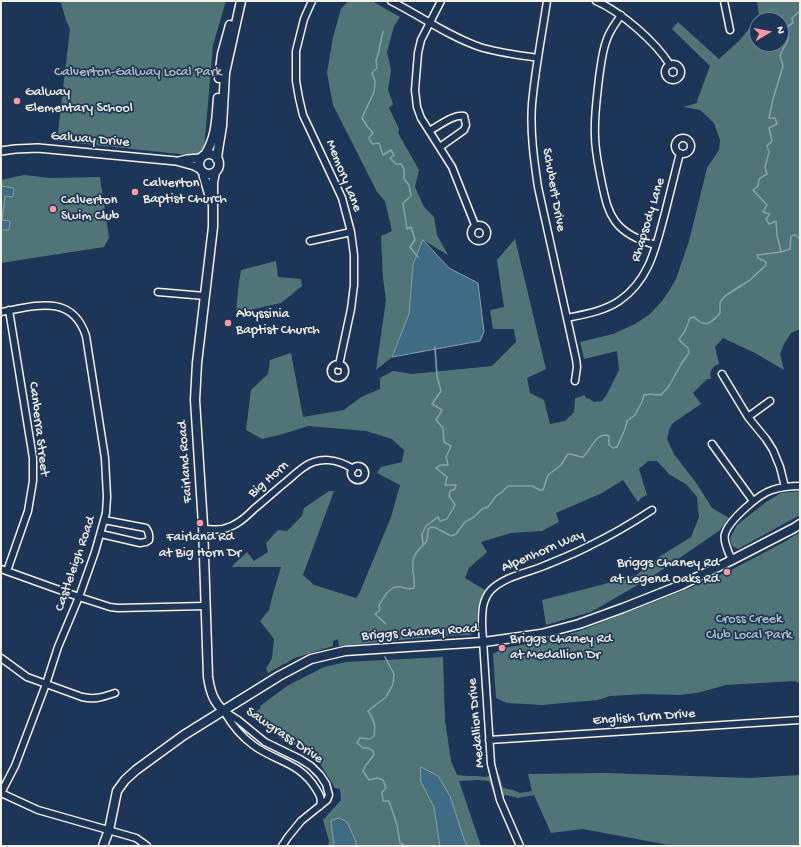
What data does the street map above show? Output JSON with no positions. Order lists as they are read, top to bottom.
{
  "streets": {
    "main road": ["Fairland Road", "Briggs Chaney Road"],
    "street": [
      "Galway Drive",
      "Memory Lane",
      "Schubert Drive",
      "Rhapsody Lane",
      "Canberra Street",
      "Big Horn",
      "Alpenhorn Way",
      "Castleleigh Road",
      "English Turn Drive",
      "Medallion Drive",
      "Sawgrass Drive"
    ]
  },
  "crossings": [
    ["Galway Drive", "Fairland Road"],
    ["Schubert Drive", "Rhapsody Lane"],
    ["Canberra Street", "Castleleigh Road"],
    ["Fairland Road", "Big Horn"],
    ["Fairland Road", "Briggs Chaney Road"],
    ["Fairland Road", "Sawgrass Drive"],
    ["Alpenhorn Way", "Briggs Chaney Road"],
    ["Alpenhorn Way", "Medallion Drive"],
    ["Briggs Chaney Road", "Medallion Drive"],
    ["Briggs Chaney Road", "Sawgrass Drive"],
    ["English Turn Drive", "Medallion Drive"]
  ],
  "parks": ["Calverton-Galway Local Park", "Cross Creek Club Local Park"],
  "places": [
    "Galway Elementary School",
    "Calverton Baptist Church",
    "Calverton Swim Club",
    "Abyssinia Baptist Church",
    "Fairland Rd at Big Horn Dr",
    "Briggs Chaney Rd at Legend Oaks Rd",
    "Briggs Chaney Rd at Medallion Dr"
  ],
  "north": "right"
}
